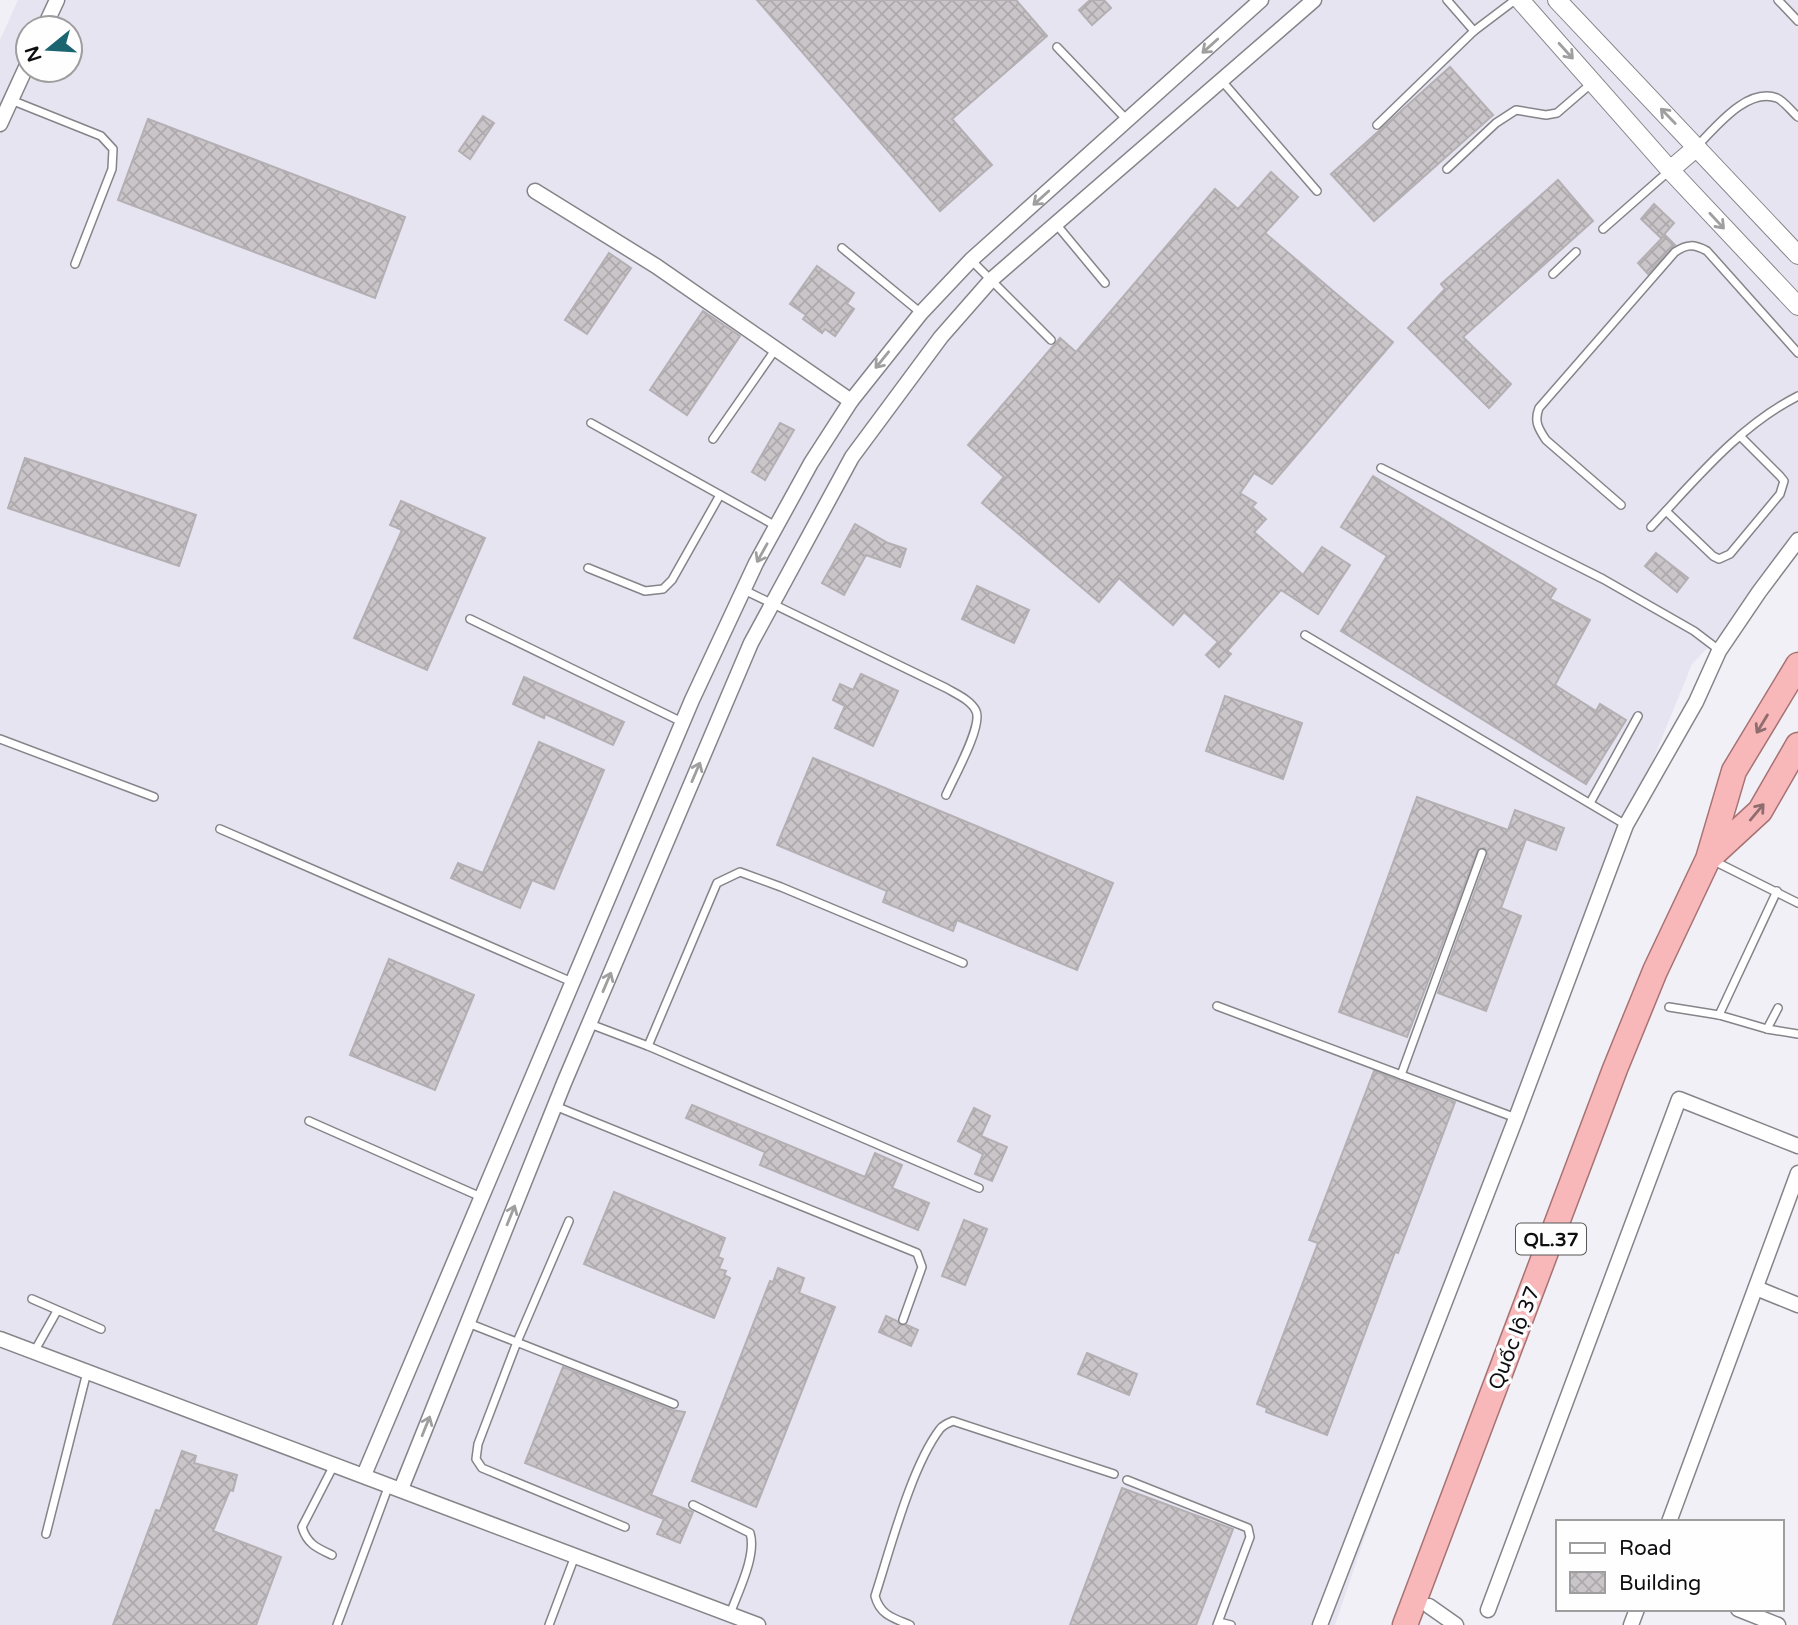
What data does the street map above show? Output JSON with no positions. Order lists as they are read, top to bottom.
{
  "streets": {
    "highway": ["QL.37", "Quốc lộ 37"]
  },
  "legend": ["Road", "Building"],
  "north": "left"
}
